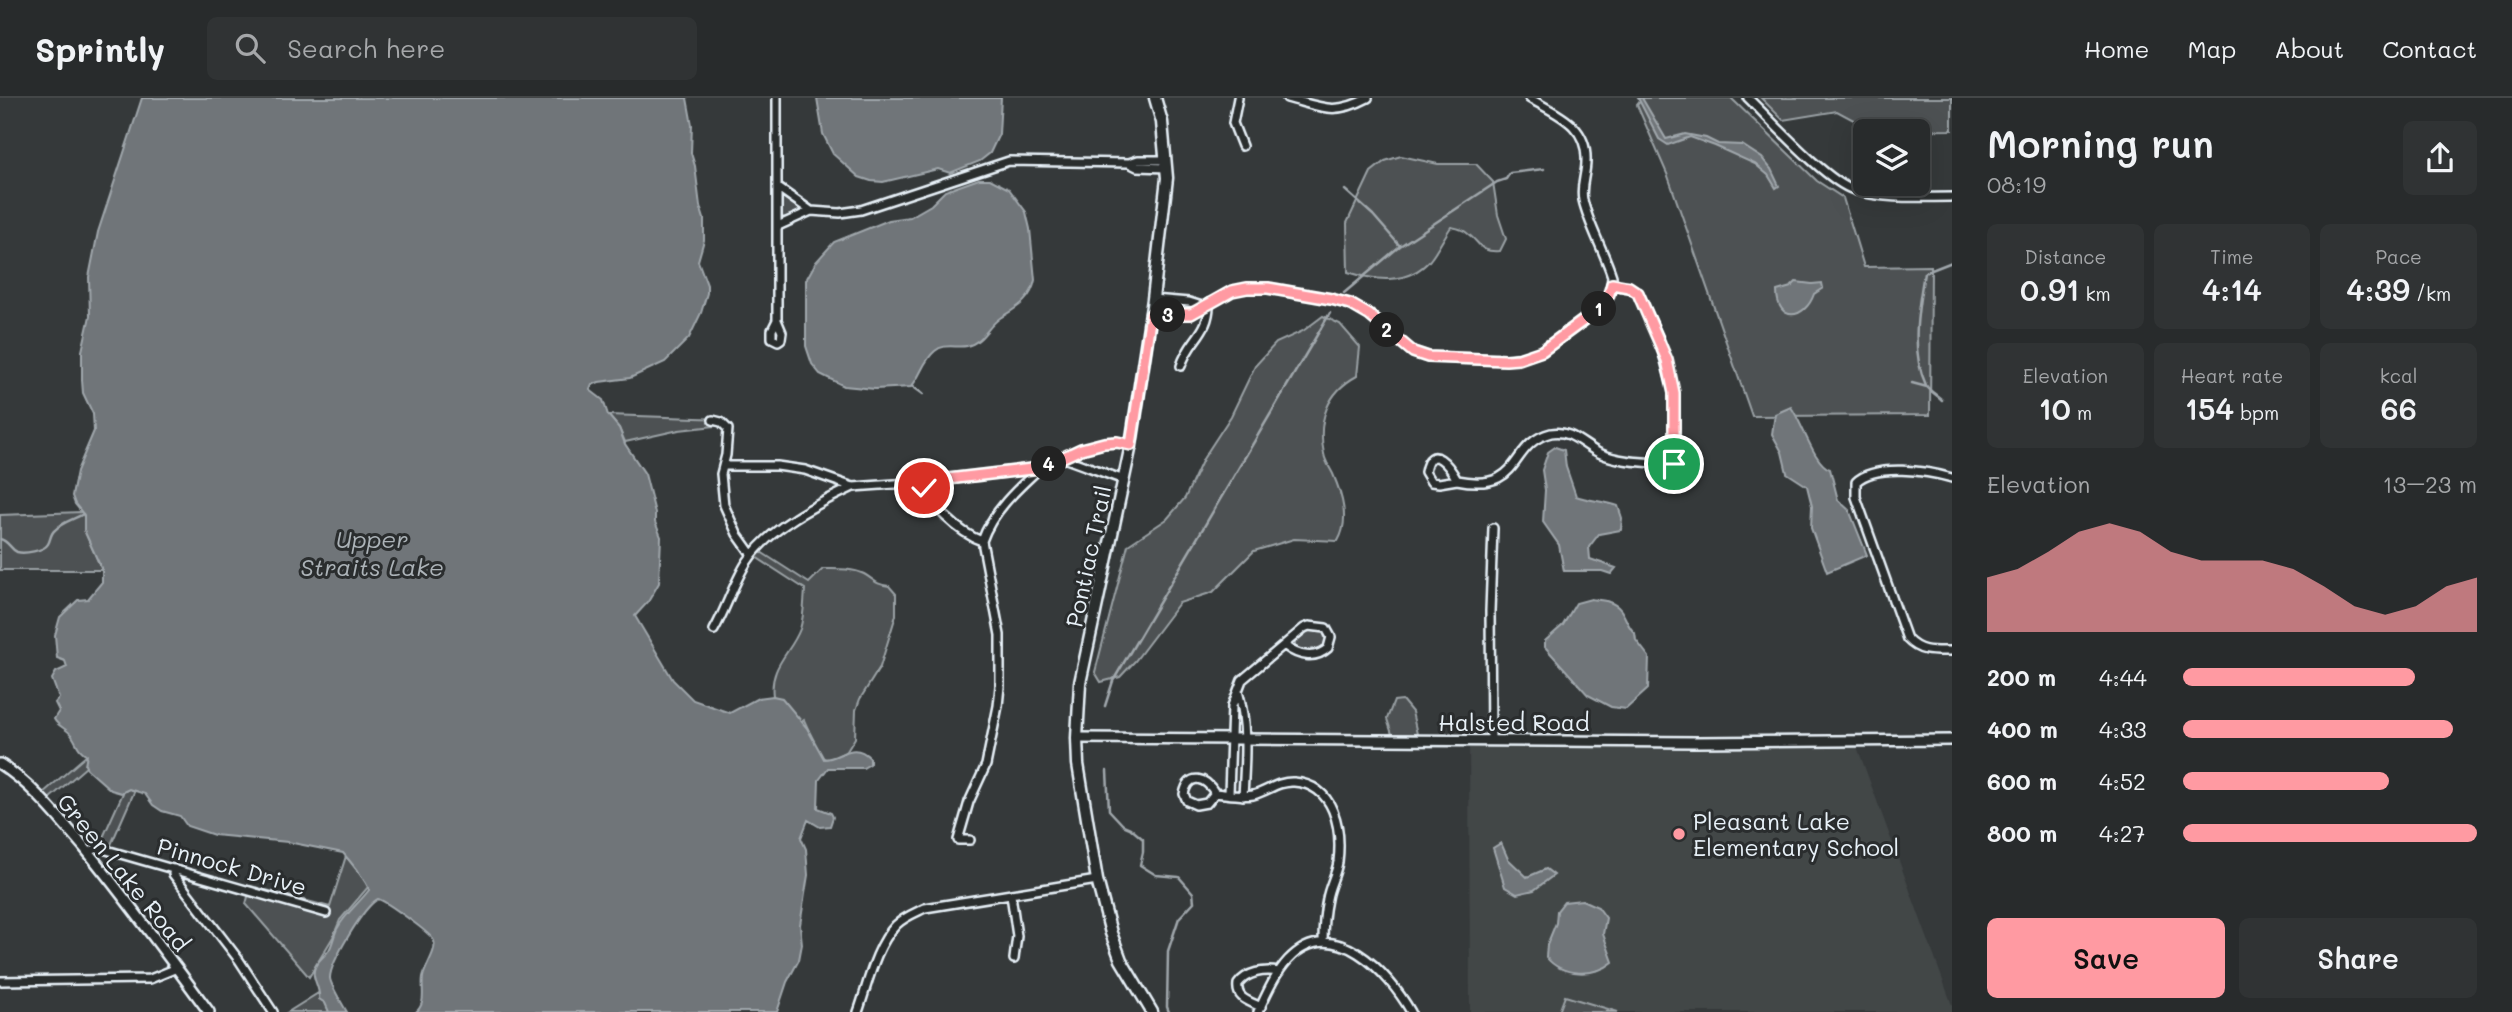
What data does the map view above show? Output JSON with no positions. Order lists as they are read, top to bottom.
{
  "streets": {
    "main road": ["Pontiac Trail"],
    "street": ["Halsted Road", "Pinnock Drive", "Green Lake Road"]
  },
  "crossings": [
    ["Pontiac Trail", "Halsted Road"],
    ["Pinnock Drive", "Green Lake Road"]
  ],
  "water": ["Upper Straits Lake"],
  "places": ["Pleasant Lake Elementary School"],
  "page": {
    "header": "Sprintly",
    "search": "Search here",
    "nav": [
      "Home",
      "Map",
      "About",
      "Contact"
    ],
    "heading": ["Morning run", "08:19"],
    "stats": [
      ["Distance", "0.91 km"],
      ["Time", "4:14"],
      ["Pace", "4:39 /km"],
      ["Elevation", "10 m"],
      ["Heart rate", "154 bpm"],
      ["kcal", "66"]
    ],
    "pins": [
      "1",
      "3",
      "2",
      "4"
    ],
    "chart": ["Elevation", "13–23 m"],
    "list": [
      {
        "name": "200 m",
        "note": "4:44"
      },
      {
        "name": "400 m",
        "note": "4:33"
      },
      {
        "name": "600 m",
        "note": "4:52"
      },
      {
        "name": "800 m",
        "note": "4:27"
      }
    ],
    "buttons": ["Save", "Share"]
  }
}
